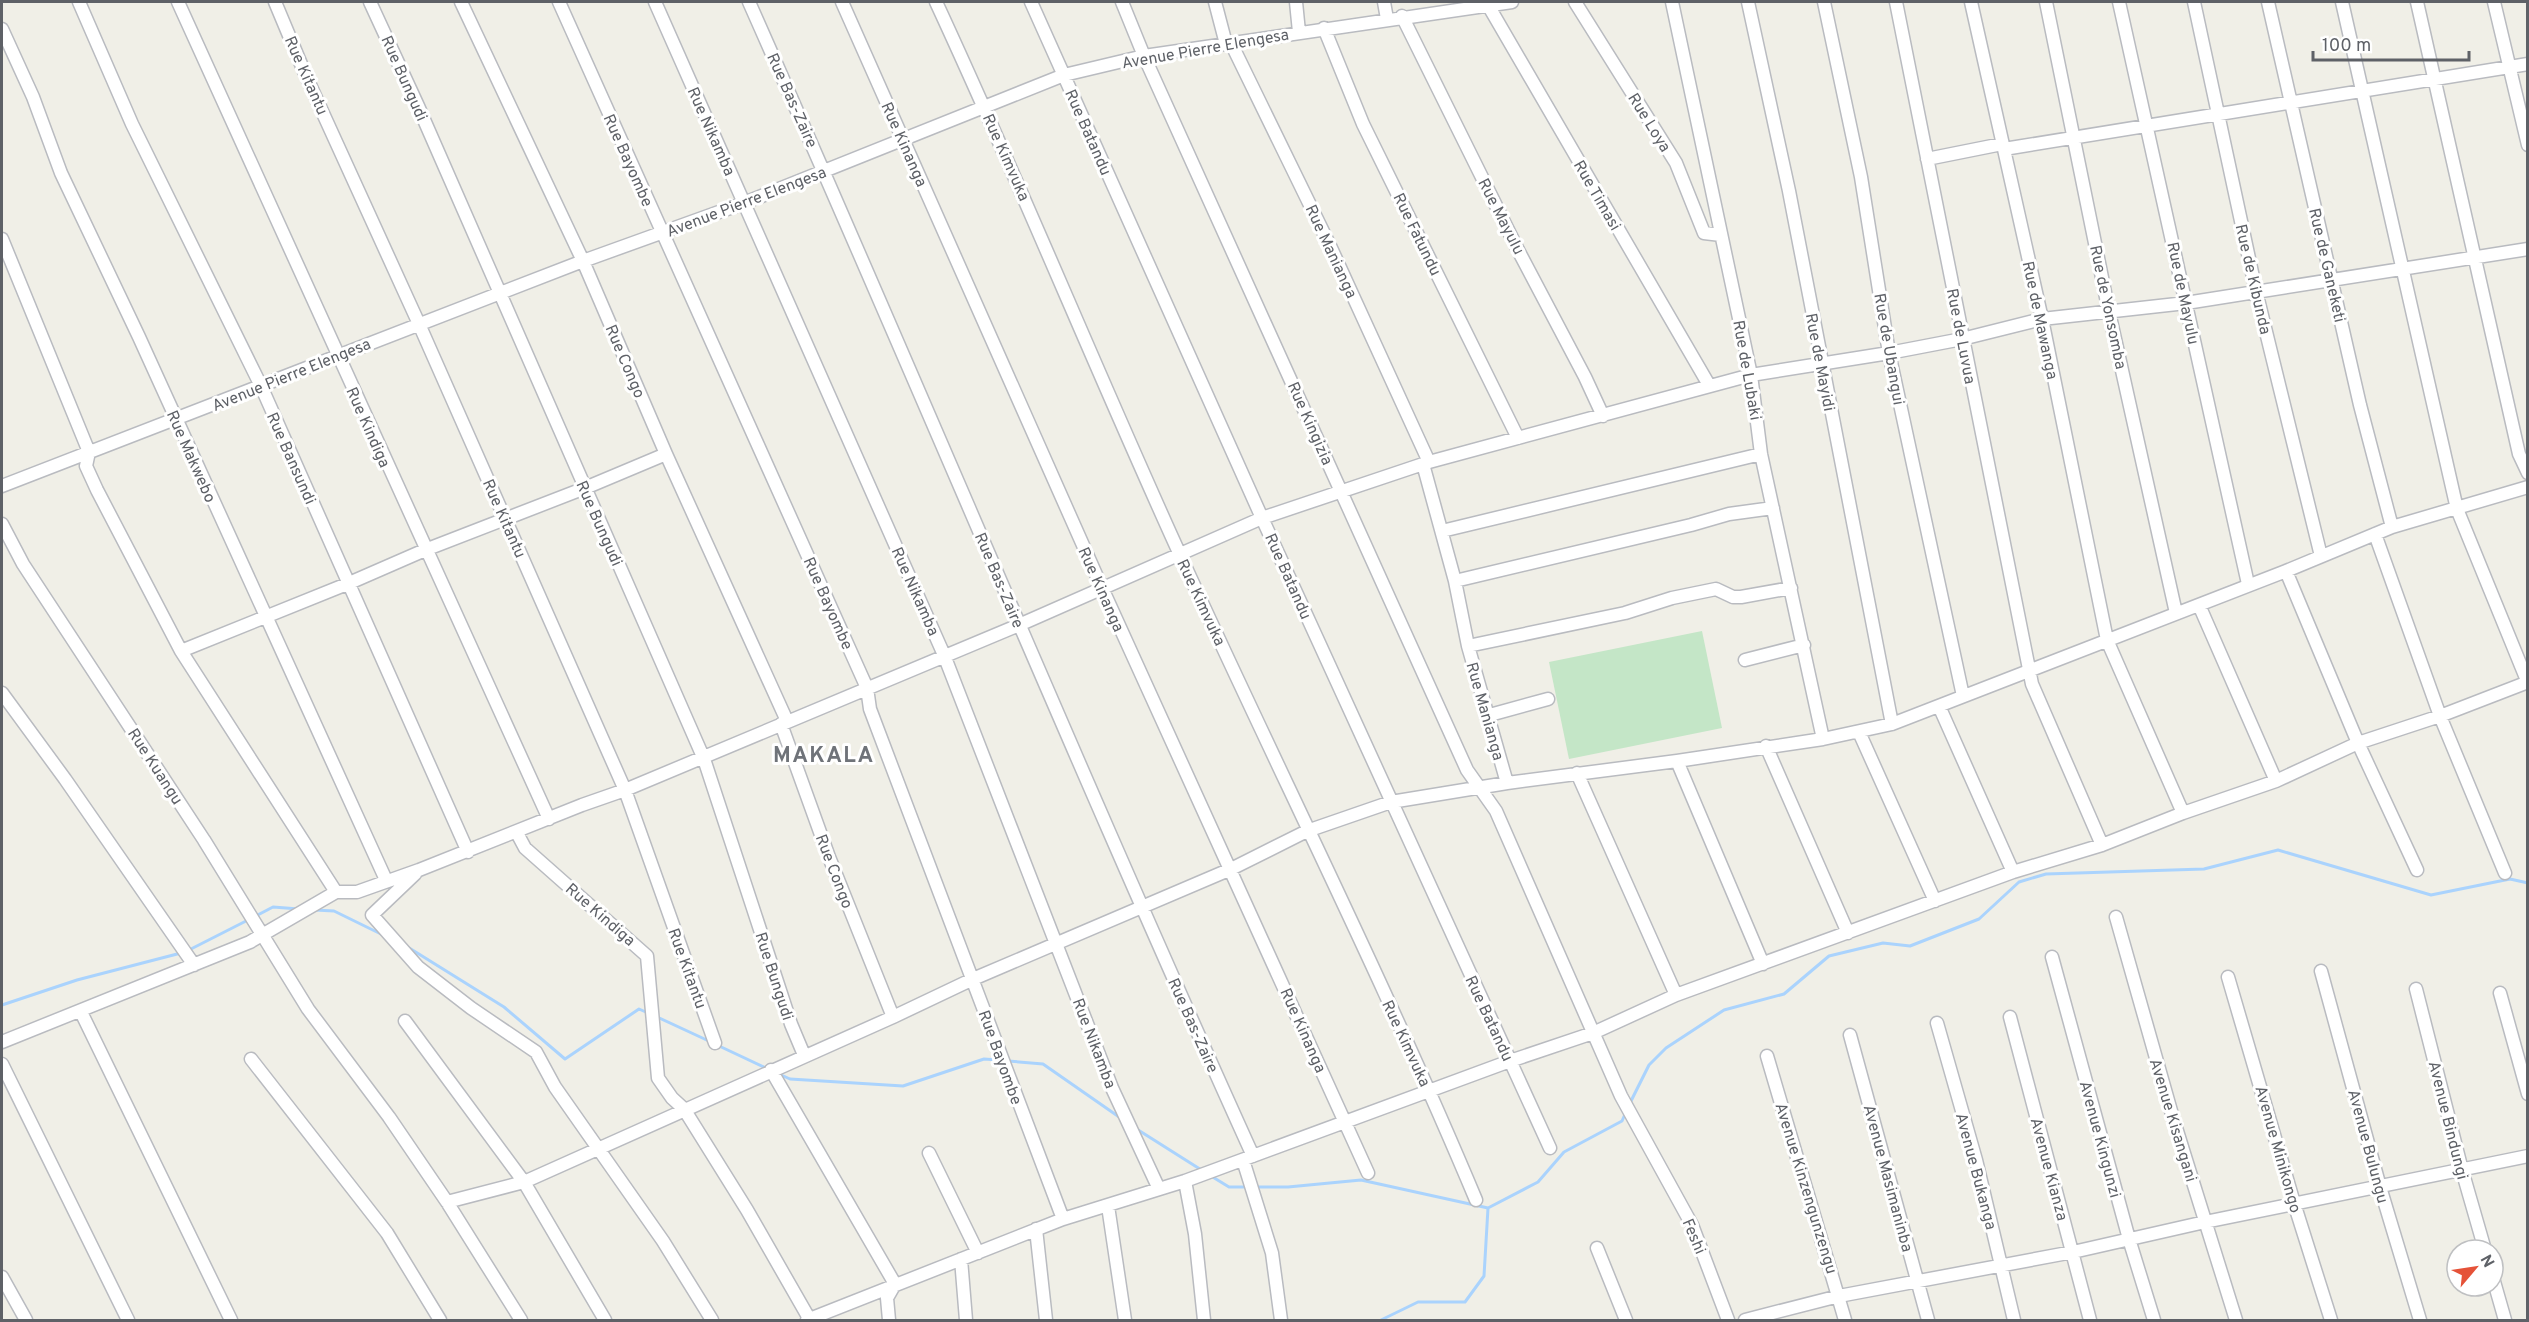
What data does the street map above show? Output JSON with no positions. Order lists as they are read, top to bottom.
{
  "streets": {
    "street": [
      "Avenue Pierre Elengesa",
      "Rue Kitantu",
      "Rue Bungudi",
      "Rue Bas-Zaire",
      "Rue Loya",
      "Rue Nikamba",
      "Rue Batandu",
      "Rue Kinanga",
      "Rue Kimvuka",
      "Rue Bayombe",
      "Rue Timasi",
      "Rue Mayulu",
      "Rue Fatundu",
      "Rue Manianga",
      "Rue de Ganeketi",
      "Rue de Kibunda",
      "Rue de Mayulu",
      "Rue de Yonsomba",
      "Rue de Mawanga",
      "Rue de Luvua",
      "Rue de Ubangui",
      "Rue Congo",
      "Rue de Mayidi",
      "Rue de Lubaki",
      "Rue Kingizia",
      "Rue Kindiga",
      "Rue Makwebo",
      "Rue Bansundi",
      "Rue Kuangu",
      "Avenue Kisangani",
      "Avenue Bindungi",
      "Avenue Kingunzi",
      "Avenue Bulungu",
      "Avenue Minikongo",
      "Avenue Kianza",
      "Avenue Bukanga",
      "Avenue Masimaninba",
      "Avenue Kinzengunzengu",
      "Feshi"
    ]
  },
  "crossings": [
    ["Avenue Pierre Elengesa", "Rue Kitantu"],
    ["Avenue Pierre Elengesa", "Rue Bungudi"],
    ["Avenue Pierre Elengesa", "Rue Bas-Zaire"],
    ["Avenue Pierre Elengesa", "Rue Nikamba"],
    ["Avenue Pierre Elengesa", "Rue Batandu"],
    ["Avenue Pierre Elengesa", "Rue Kinanga"],
    ["Avenue Pierre Elengesa", "Rue Kimvuka"],
    ["Avenue Pierre Elengesa", "Rue Bayombe"],
    ["Avenue Pierre Elengesa", "Rue Timasi"],
    ["Avenue Pierre Elengesa", "Rue Mayulu"],
    ["Avenue Pierre Elengesa", "Rue Fatundu"],
    ["Avenue Pierre Elengesa", "Rue Manianga"],
    ["Avenue Pierre Elengesa", "Rue Congo"],
    ["Avenue Pierre Elengesa", "Rue Kingizia"],
    ["Avenue Pierre Elengesa", "Rue Kindiga"],
    ["Avenue Pierre Elengesa", "Rue Makwebo"],
    ["Avenue Pierre Elengesa", "Rue Bansundi"],
    ["Rue Loya", "Rue de Lubaki"],
    ["Rue Kingizia", "Feshi"]
  ],
  "districts": ["MAKALA"],
  "scale_bar": "100 m",
  "north": "top right"
}
